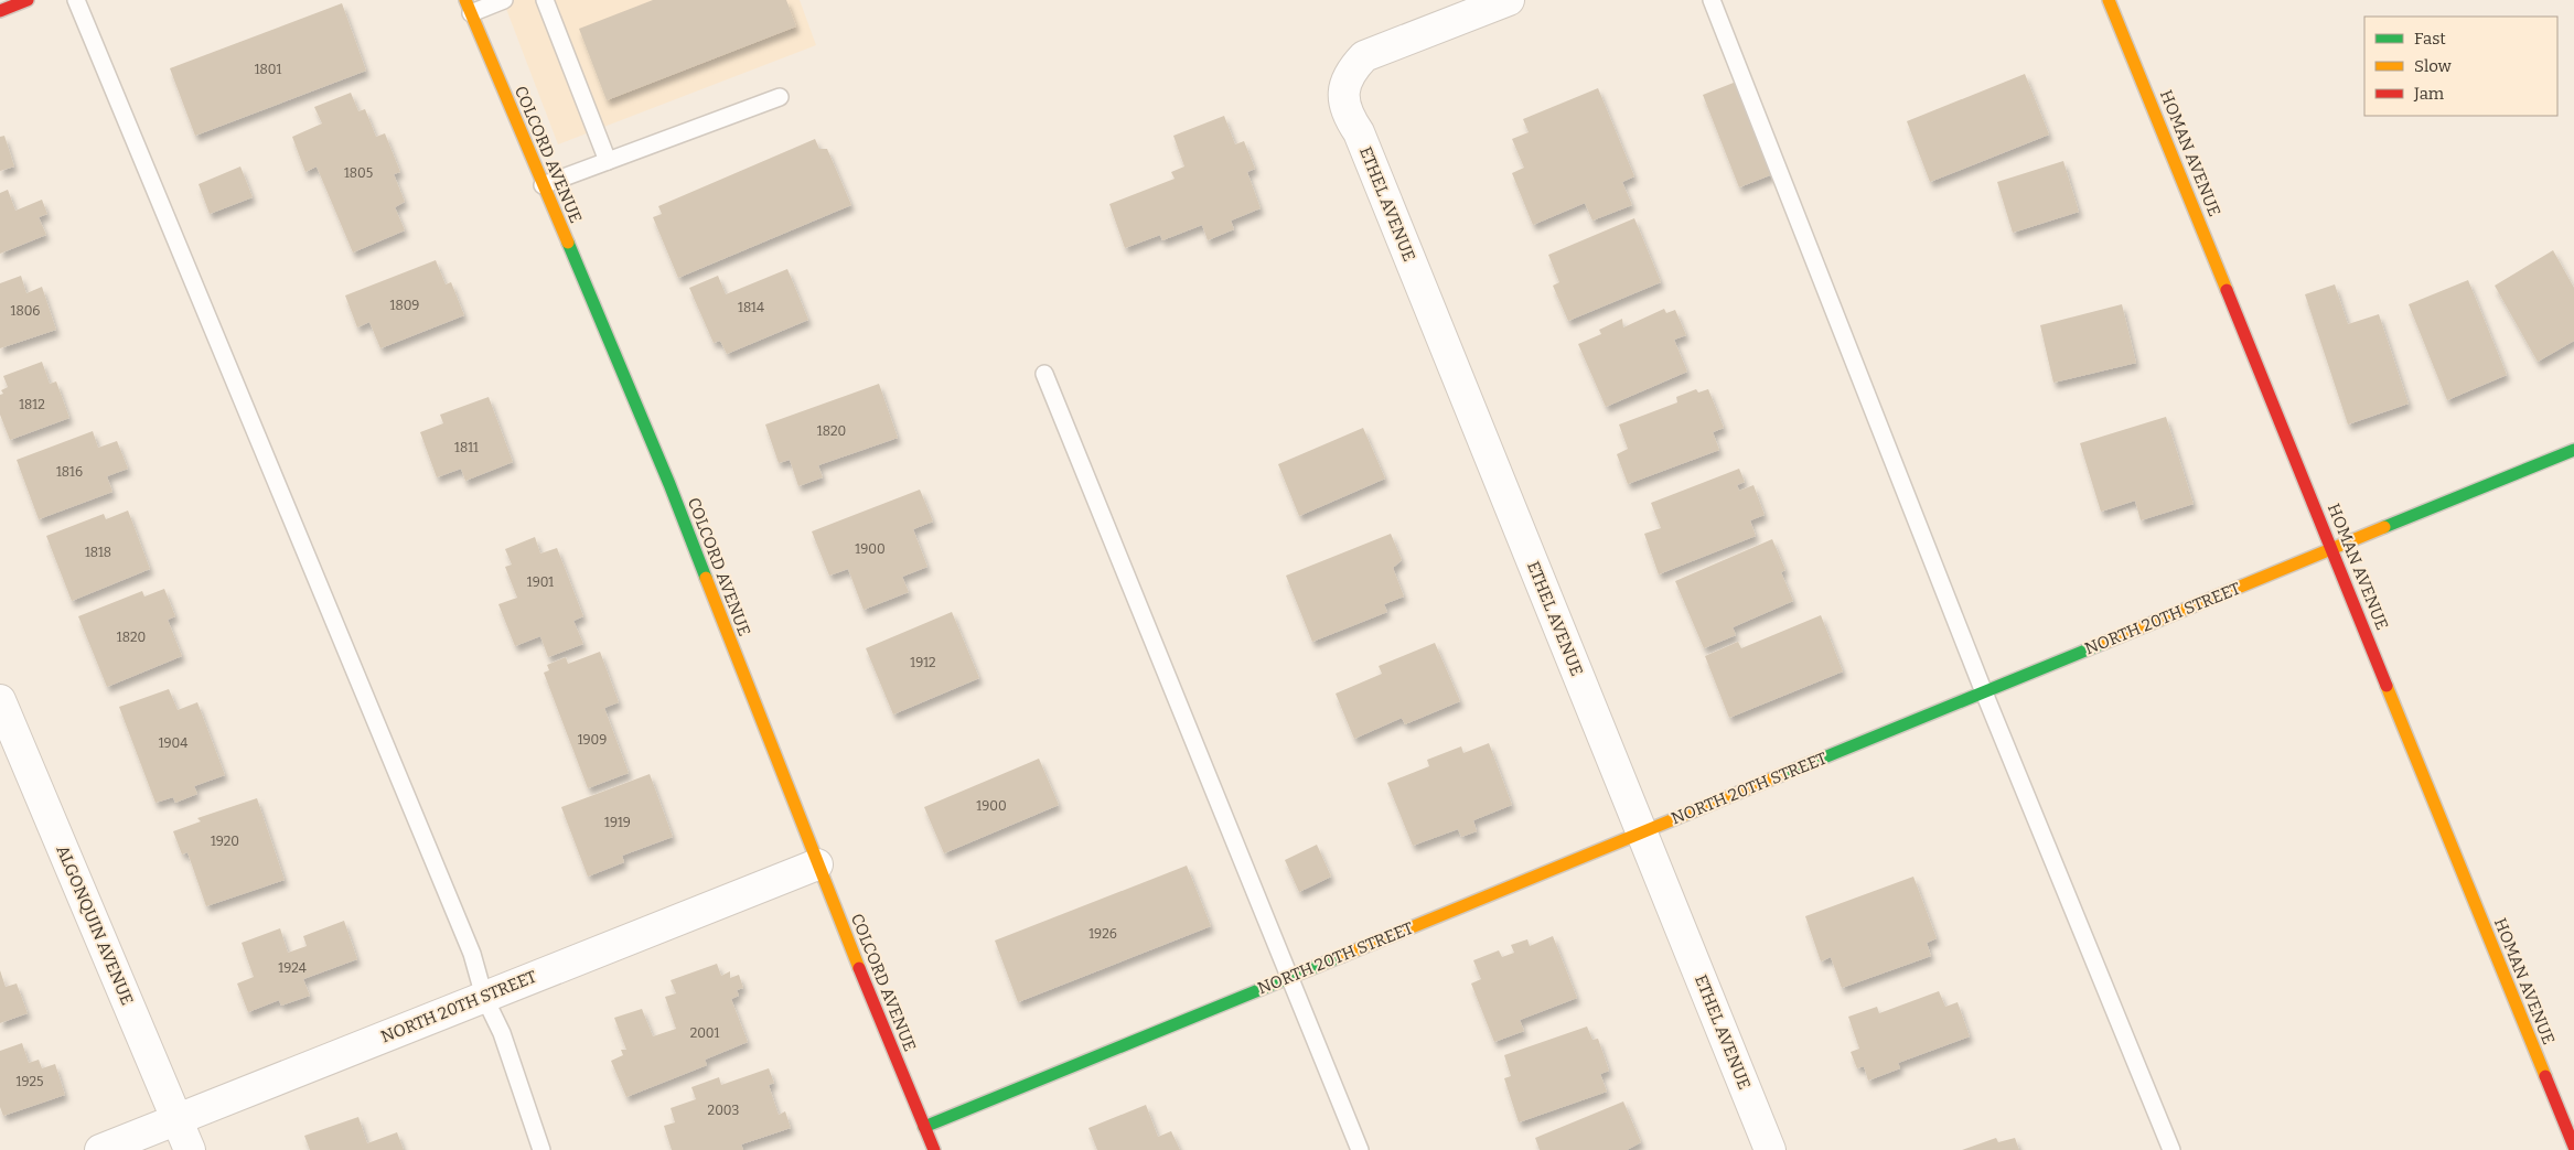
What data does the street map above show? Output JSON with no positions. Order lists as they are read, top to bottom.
{
  "streets": {
    "street": [
      "HOMAN AVENUE",
      "COLCORD AVENUE",
      "ETHEL AVENUE",
      "NORTH 20TH STREET",
      "ALGONQUIN AVENUE"
    ]
  },
  "crossings": [
    ["HOMAN AVENUE", "NORTH 20TH STREET"],
    ["COLCORD AVENUE", "NORTH 20TH STREET"],
    ["ETHEL AVENUE", "NORTH 20TH STREET"],
    ["NORTH 20TH STREET", "ALGONQUIN AVENUE"]
  ],
  "house_numbers": [
    "1801",
    "1805",
    "1809",
    "1814",
    "1806",
    "1812",
    "1820",
    "1811",
    "1816",
    "1900",
    "1818",
    "1901",
    "1820",
    "1912",
    "1909",
    "1904",
    "1900",
    "1919",
    "1920",
    "1926",
    "1924",
    "2001",
    "1925",
    "2003"
  ],
  "legend": ["Fast", "Slow", "Jam"]
}
